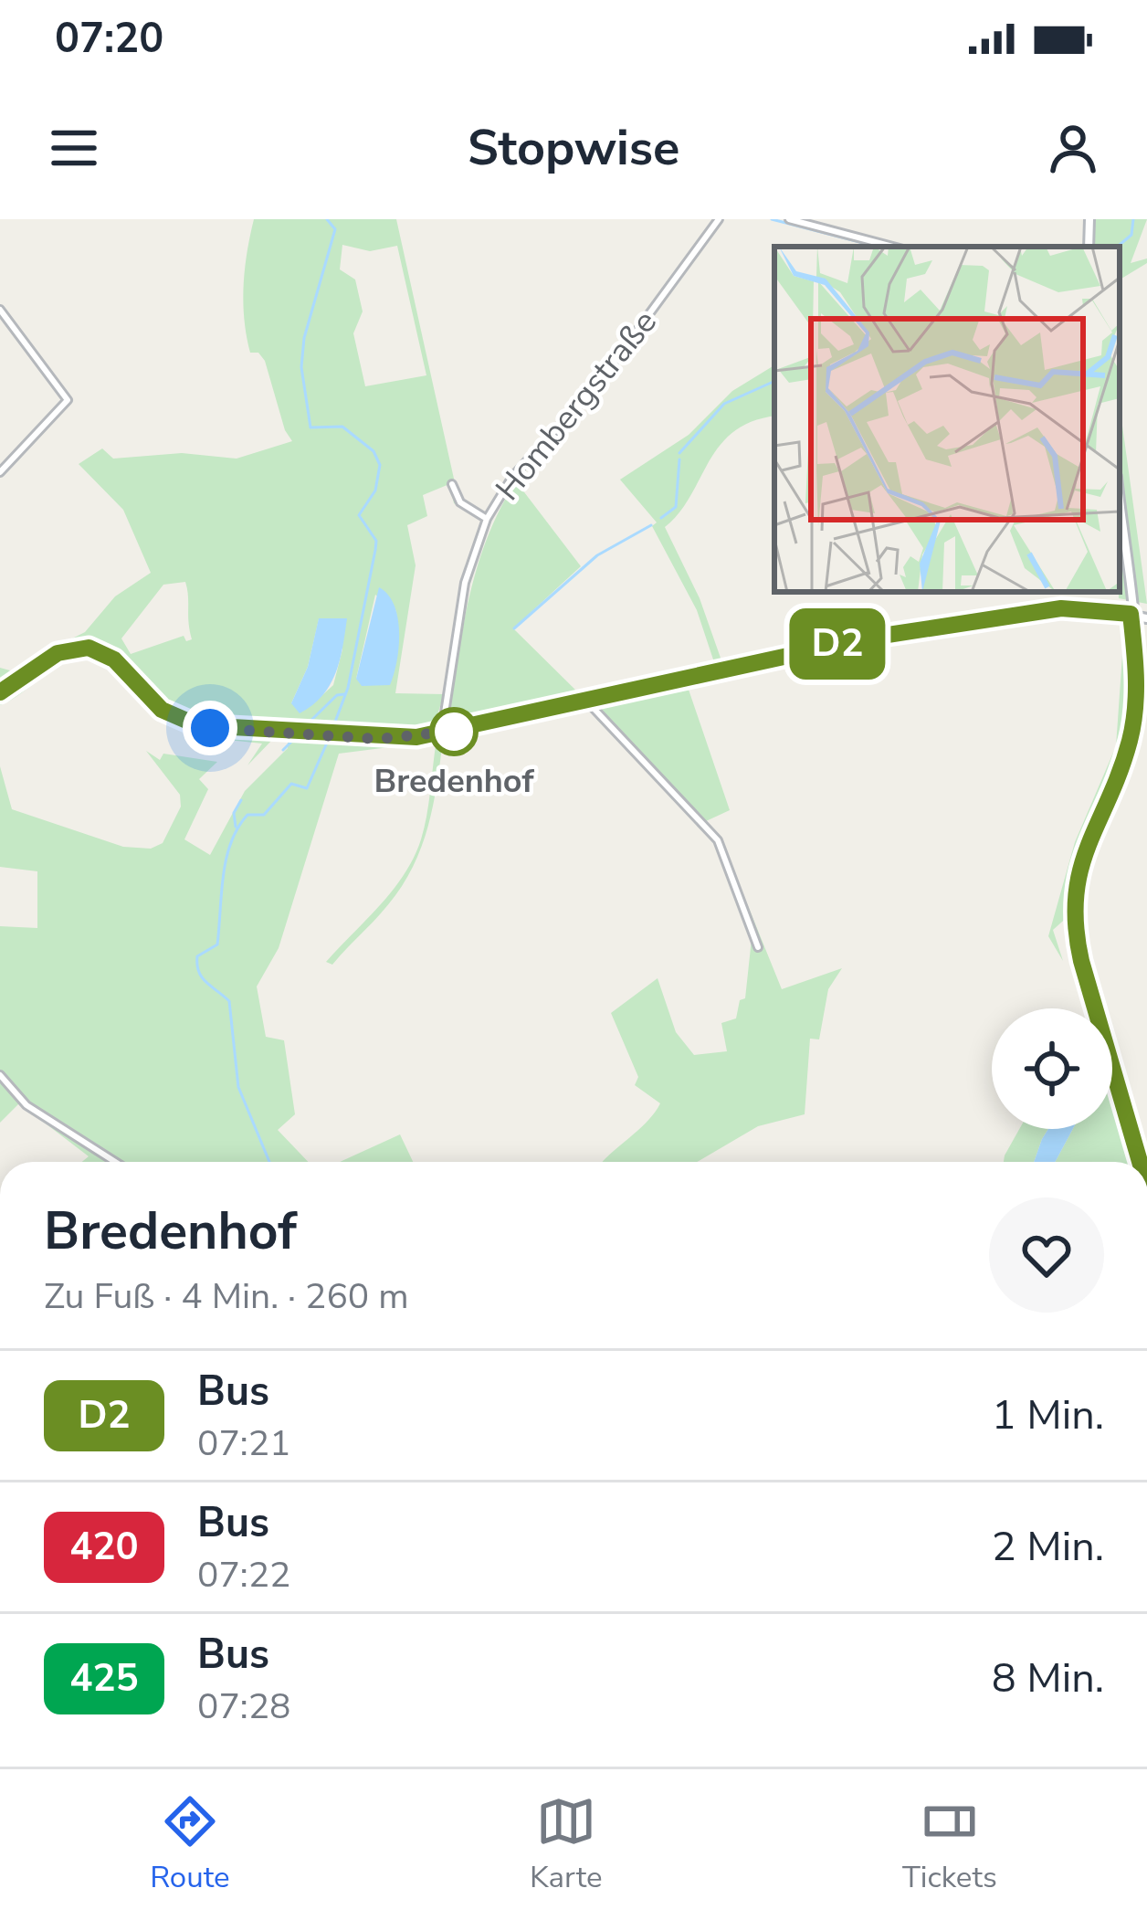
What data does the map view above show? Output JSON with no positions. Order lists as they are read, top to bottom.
{
  "streets": {
    "street": ["Hombergstraße"]
  },
  "places": ["Bredenhof"],
  "lines": ["bus line D2"],
  "page": {
    "status": "07:20",
    "header": "Stopwise",
    "on_map": "D2",
    "heading": ["Bredenhof", "Zu Fuß · 4 Min. · 260 m"],
    "list": [
      {
        "mark": "D2",
        "name": "Bus",
        "note": "07:21",
        "value": "1 Min."
      },
      {
        "mark": "420",
        "name": "Bus",
        "note": "07:22",
        "value": "2 Min."
      },
      {
        "mark": "425",
        "name": "Bus",
        "note": "07:28",
        "value": "8 Min."
      }
    ],
    "tabs": ["Route", "Karte", "Tickets"]
  }
}
